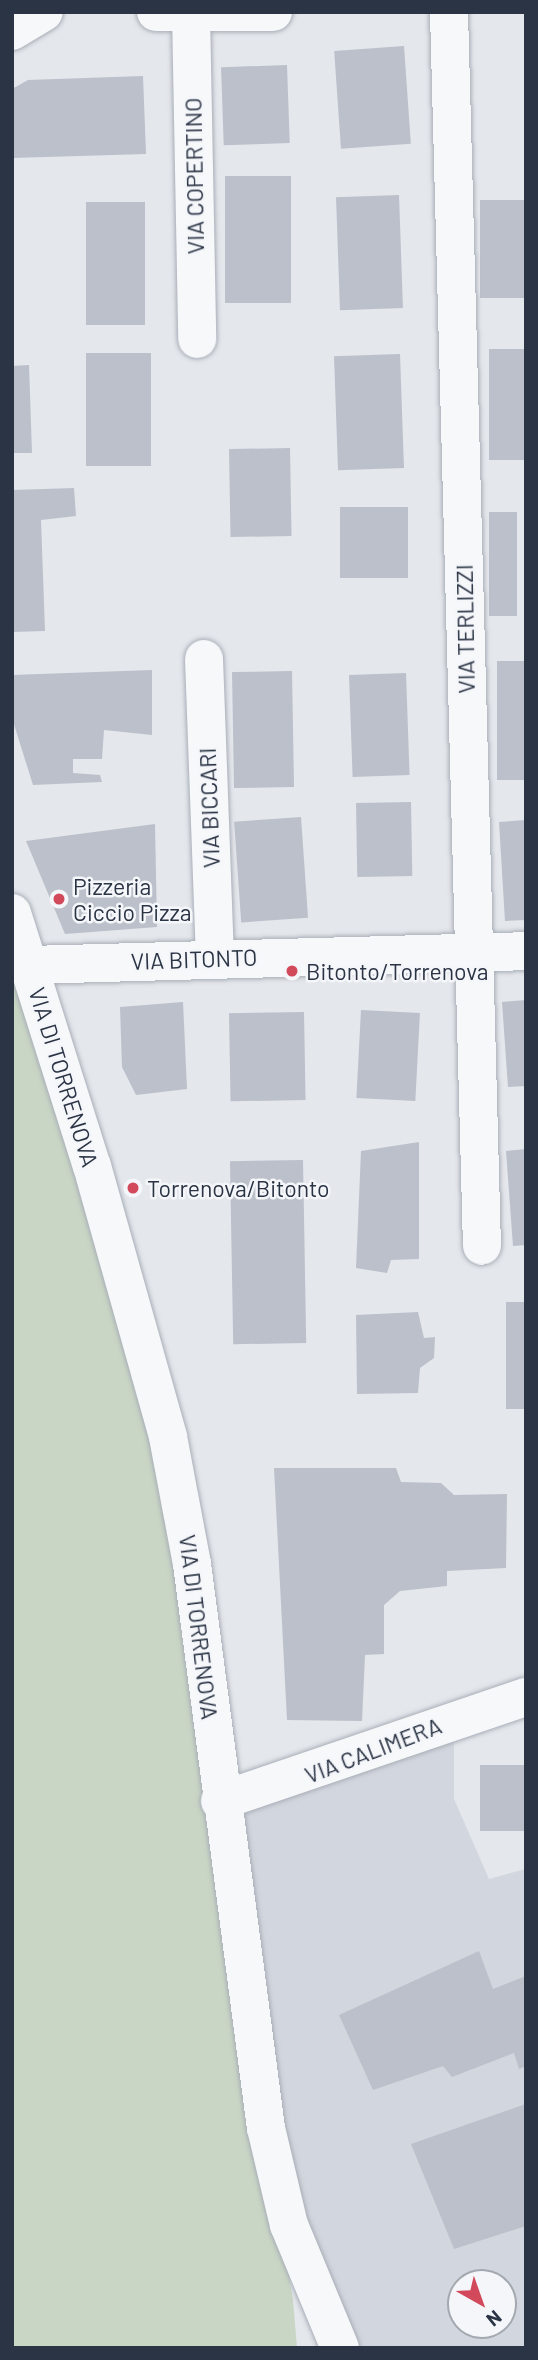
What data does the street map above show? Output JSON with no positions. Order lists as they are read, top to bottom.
{
  "streets": {
    "street": [
      "VIA COPERTINO",
      "VIA TERLIZZI",
      "VIA BICCARI",
      "VIA BITONTO",
      "VIA DI TORRENOVA",
      "VIA CALIMERA"
    ]
  },
  "crossings": [
    ["VIA TERLIZZI", "VIA BITONTO"],
    ["VIA BICCARI", "VIA BITONTO"],
    ["VIA BITONTO", "VIA DI TORRENOVA"],
    ["VIA DI TORRENOVA", "VIA CALIMERA"]
  ],
  "places": ["Pizzeria Ciccio Pizza", "Bitonto/Torrenova", "Torrenova/Bitonto"],
  "north": "bottom right"
}
